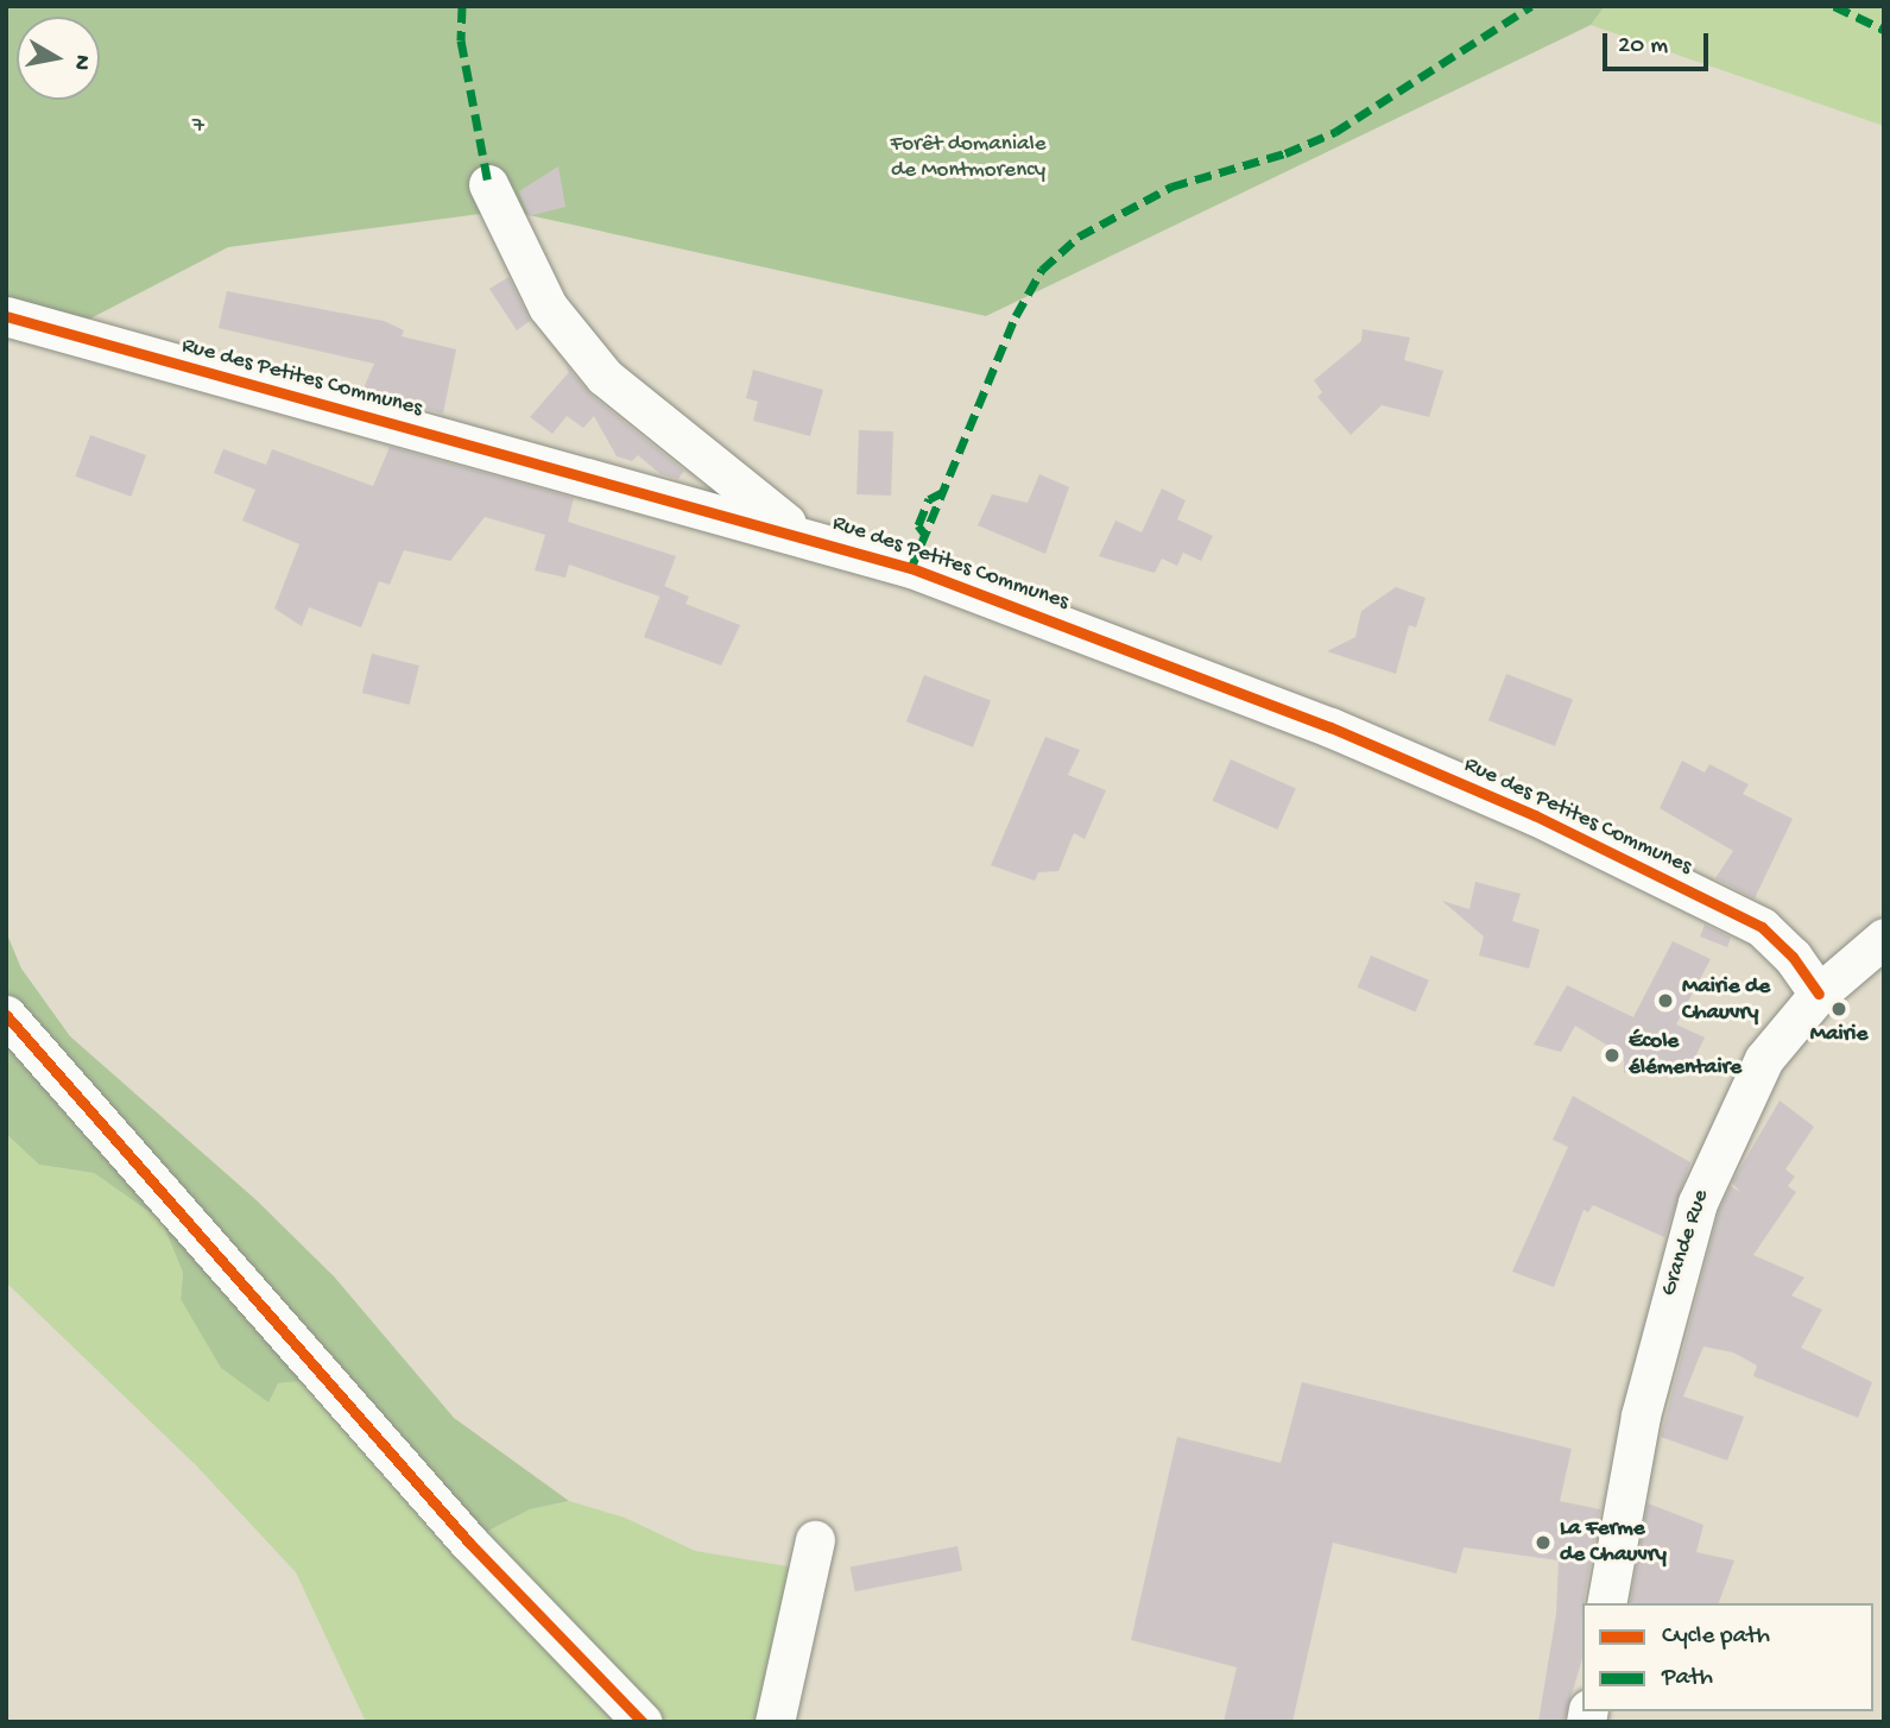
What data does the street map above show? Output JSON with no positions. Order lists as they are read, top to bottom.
{
  "streets": {
    "street": ["Rue des Petites Communes", "Grande Rue"]
  },
  "crossings": [
    ["Rue des Petites Communes", "Grande Rue"]
  ],
  "parks": ["7", "Forêt domaniale de Montmorency"],
  "places": [
    "Mairie de Chauvry",
    "Mairie",
    "École élémentaire",
    "La Ferme de Chauvry"
  ],
  "legend": ["Cycle path", "Path"],
  "scale_bar": "20 m",
  "north": "right"
}
